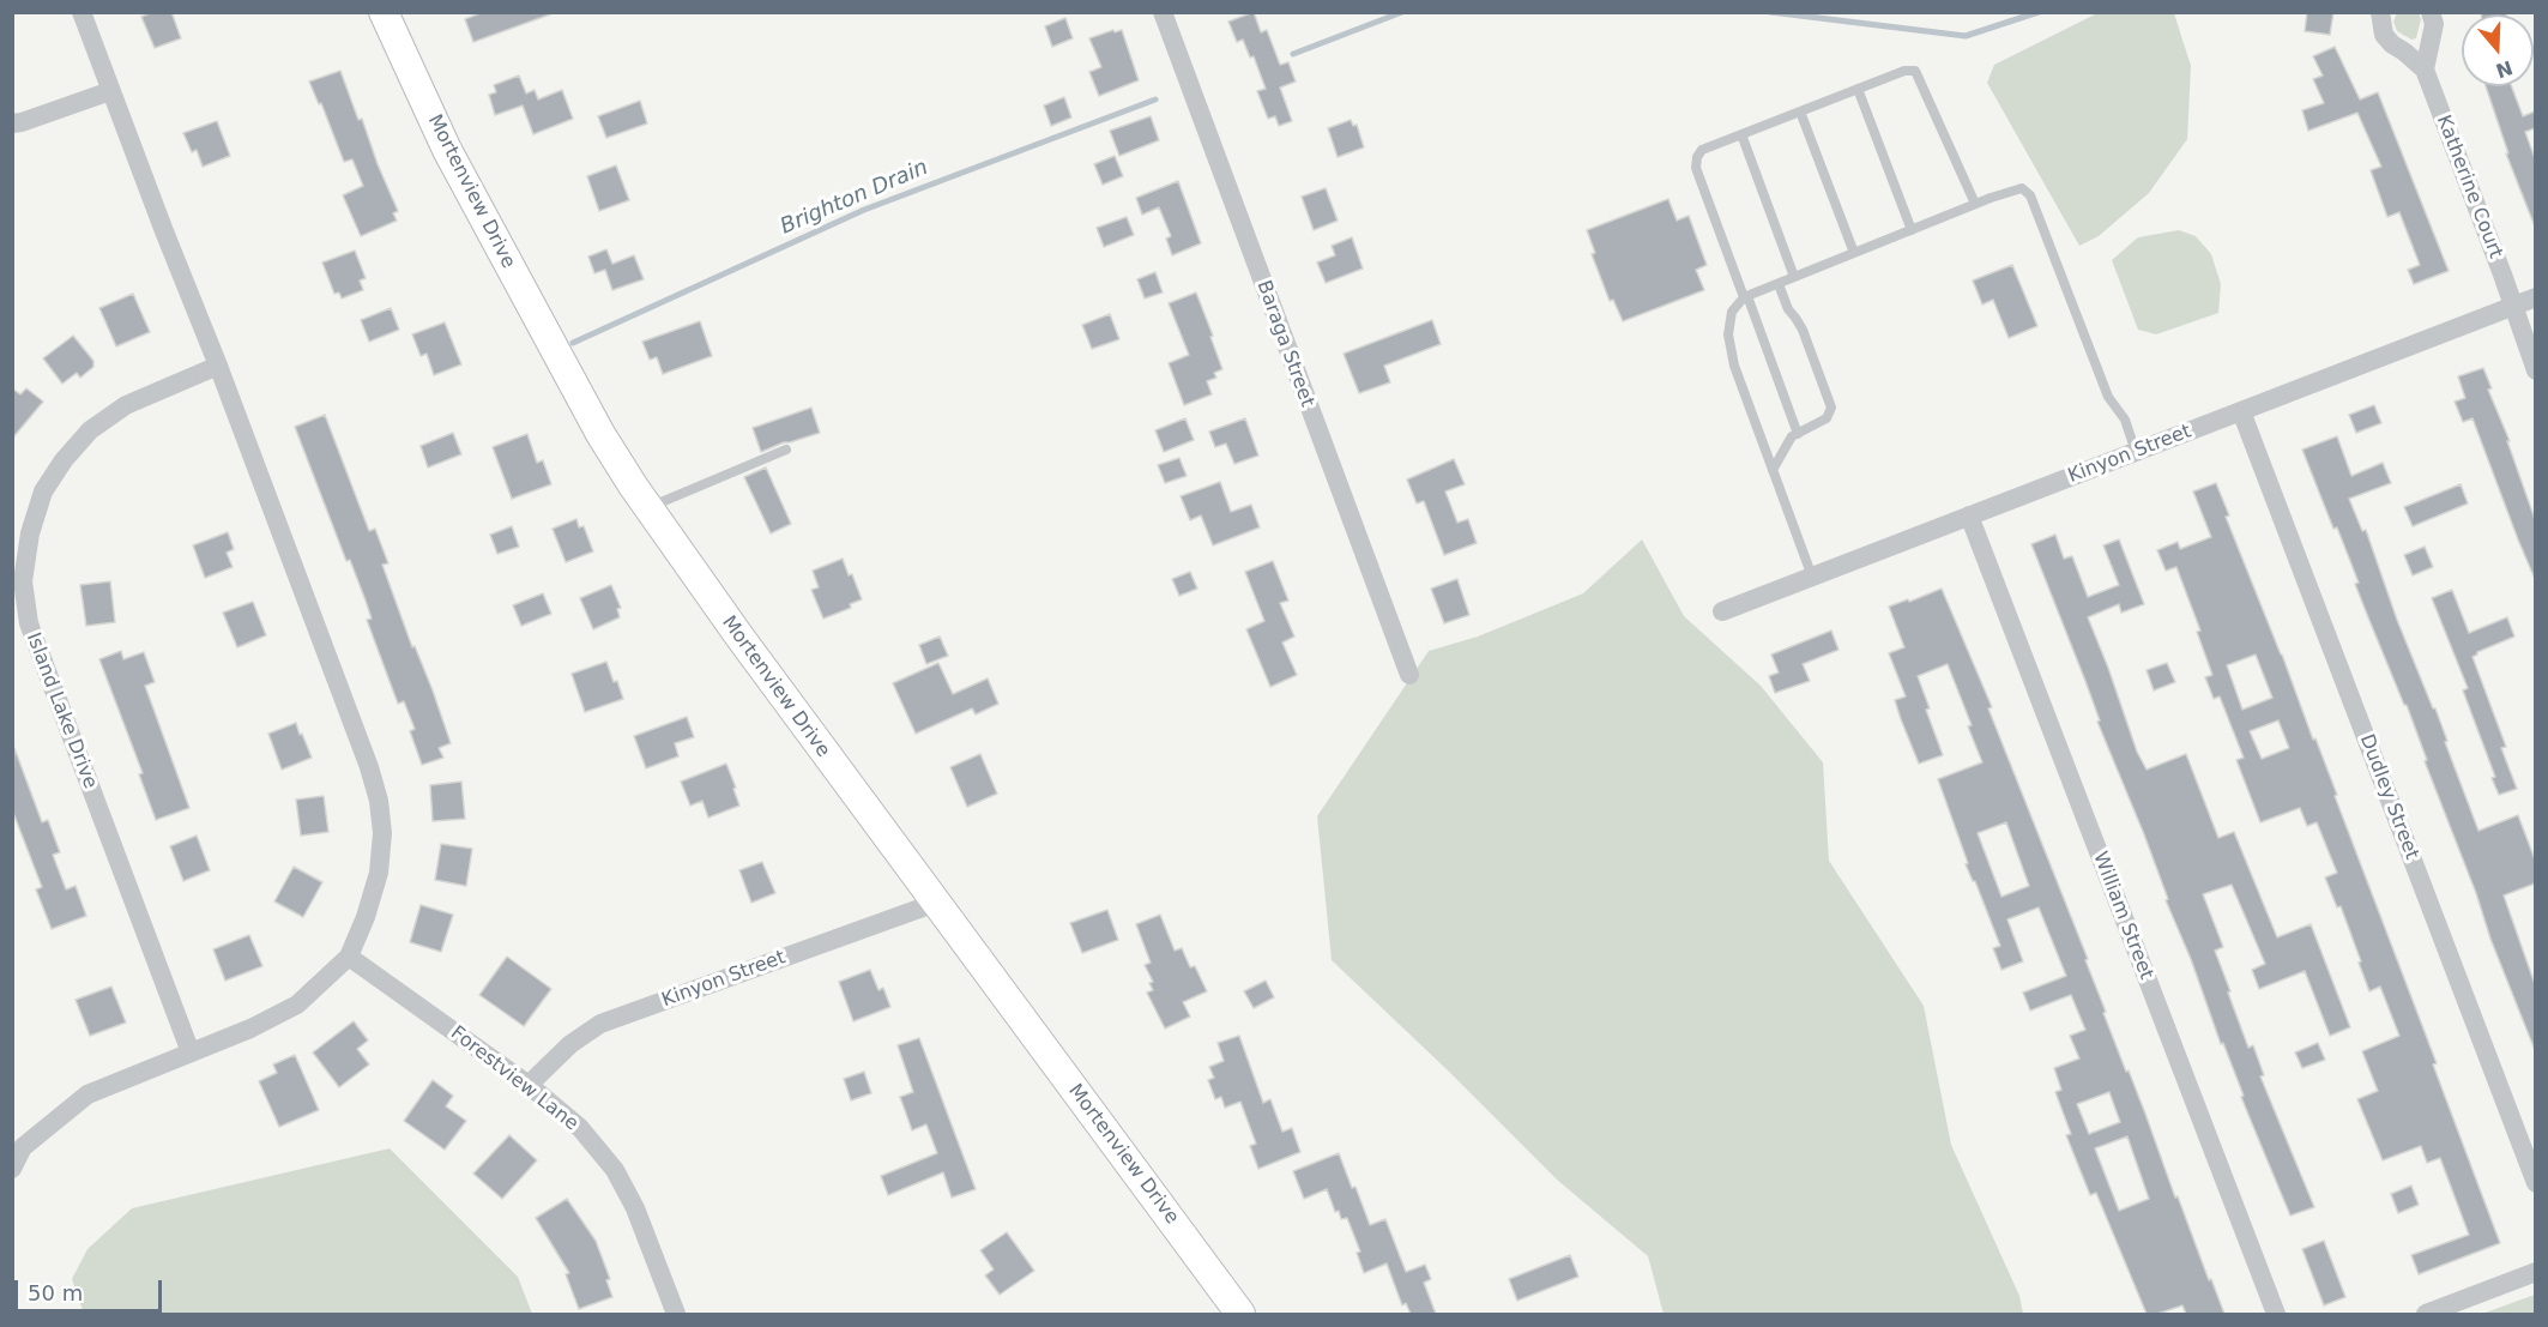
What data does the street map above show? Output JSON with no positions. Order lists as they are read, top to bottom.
{
  "streets": {
    "street": [
      "Katherine Court",
      "Mortenview Drive",
      "Baraga Street",
      "Kinyon Street",
      "Island Lake Drive",
      "Dudley Street",
      "William Street",
      "Forestview Lane"
    ]
  },
  "crossings": [
    ["Katherine Court", "Kinyon Street"],
    ["Mortenview Drive", "Kinyon Street"],
    ["Kinyon Street", "Dudley Street"],
    ["Kinyon Street", "William Street"],
    ["Kinyon Street", "Forestview Lane"]
  ],
  "water": ["Brighton Drain"],
  "scale_bar": "50 m",
  "north": "bottom"
}
